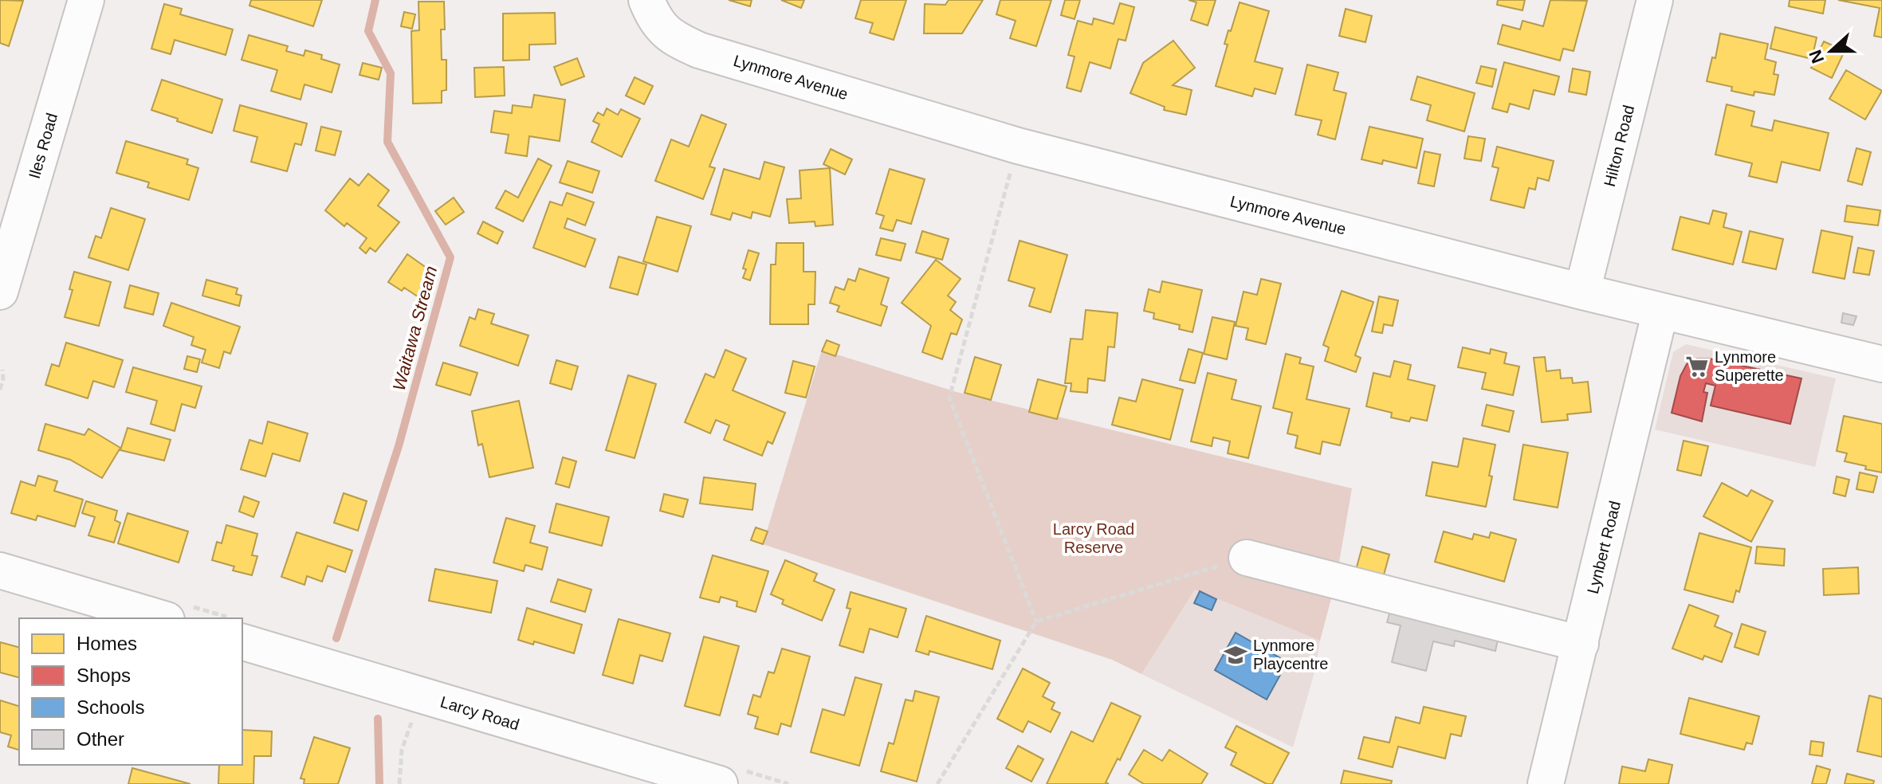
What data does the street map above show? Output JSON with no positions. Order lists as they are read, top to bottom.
{
  "streets": {
    "street": [
      "Lynmore Avenue",
      "Iles Road",
      "Hilton Road",
      "Lynbert Road",
      "Larcy Road"
    ]
  },
  "crossings": [
    ["Lynmore Avenue", "Hilton Road"],
    ["Lynmore Avenue", "Lynbert Road"]
  ],
  "water": ["Waitawa Stream"],
  "parks": ["Larcy Road Reserve"],
  "places": {
    "supermarket": ["Lynmore Superette"],
    "school or university": ["Lynmore Playcentre"]
  },
  "legend": [
    "Homes",
    "Shops",
    "Schools",
    "Other"
  ],
  "north": "left"
}
